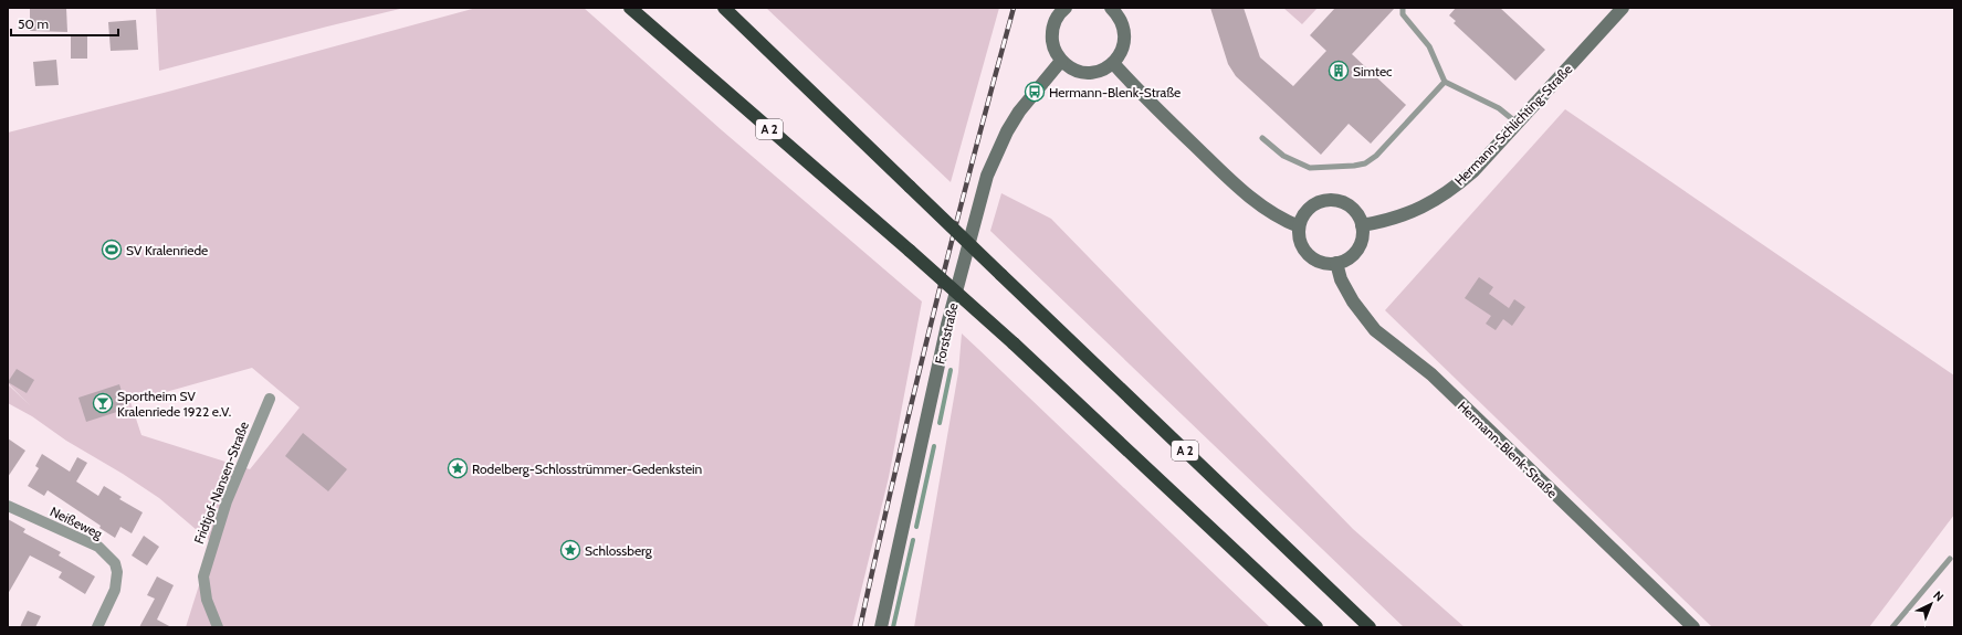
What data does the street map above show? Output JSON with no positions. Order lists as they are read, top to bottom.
{
  "streets": {
    "highway": ["A 2"],
    "street": [
      "Hermann-Schlichting-Straße",
      "Forststraße",
      "Hermann-Blenk-Straße",
      "Fridtjof-Nansen-Straße",
      "Neißeweg"
    ]
  },
  "crossings": [
    ["Hermann-Schlichting-Straße", "Hermann-Blenk-Straße"]
  ],
  "places": {
    "building": ["Simtec"],
    "bus stop": ["Hermann-Blenk-Straße"],
    "sports": ["SV Kralenriede"],
    "bar": ["Sportheim SV Kralenriede 1922 e.V."],
    "place": ["Rodelberg-Schlosstrümmer-Gedenkstein", "Schlossberg"]
  },
  "scale_bar": "50 m",
  "north": "top right"
}
